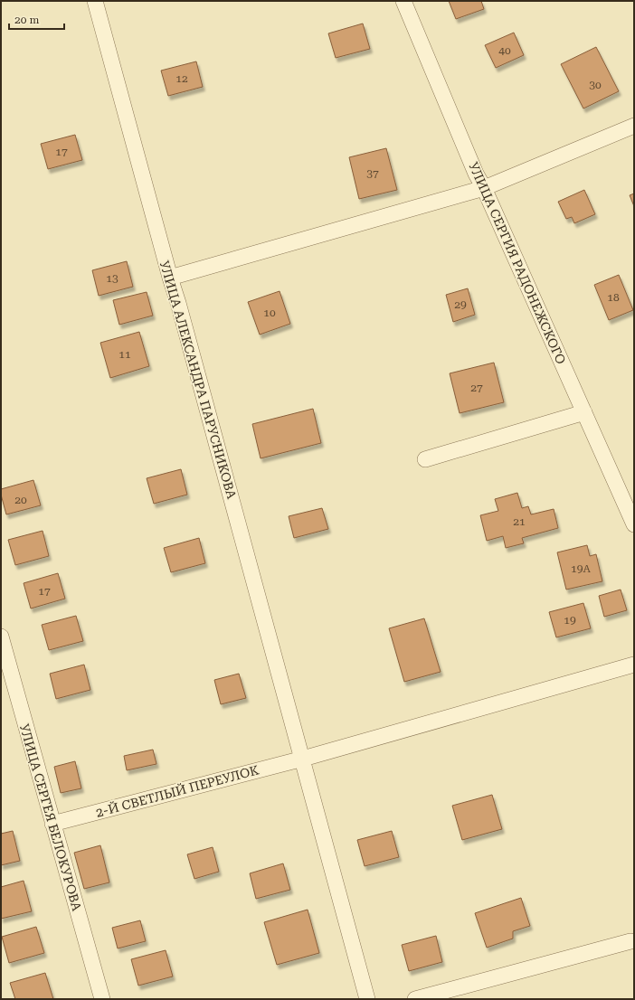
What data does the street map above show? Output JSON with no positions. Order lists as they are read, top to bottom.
{
  "streets": {
    "street": [
      "УЛИЦА СЕРГИЯ РАДОНЕЖСКОГО",
      "УЛИЦА АЛЕКСАНДРА ПАРУСНИКОВА",
      "2-Й СВЕТЛЫЙ ПЕРЕУЛОК",
      "УЛИЦА СЕРГЕЯ БЕЛОКУРОВА"
    ]
  },
  "crossings": [
    ["УЛИЦА АЛЕКСАНДРА ПАРУСНИКОВА", "2-Й СВЕТЛЫЙ ПЕРЕУЛОК"],
    ["2-Й СВЕТЛЫЙ ПЕРЕУЛОК", "УЛИЦА СЕРГЕЯ БЕЛОКУРОВА"]
  ],
  "house_numbers": [
    "40",
    "12",
    "30",
    "17",
    "37",
    "13",
    "18",
    "29",
    "10",
    "11",
    "27",
    "20",
    "21",
    "19А",
    "17",
    "19"
  ],
  "scale_bar": "20 m"
}
